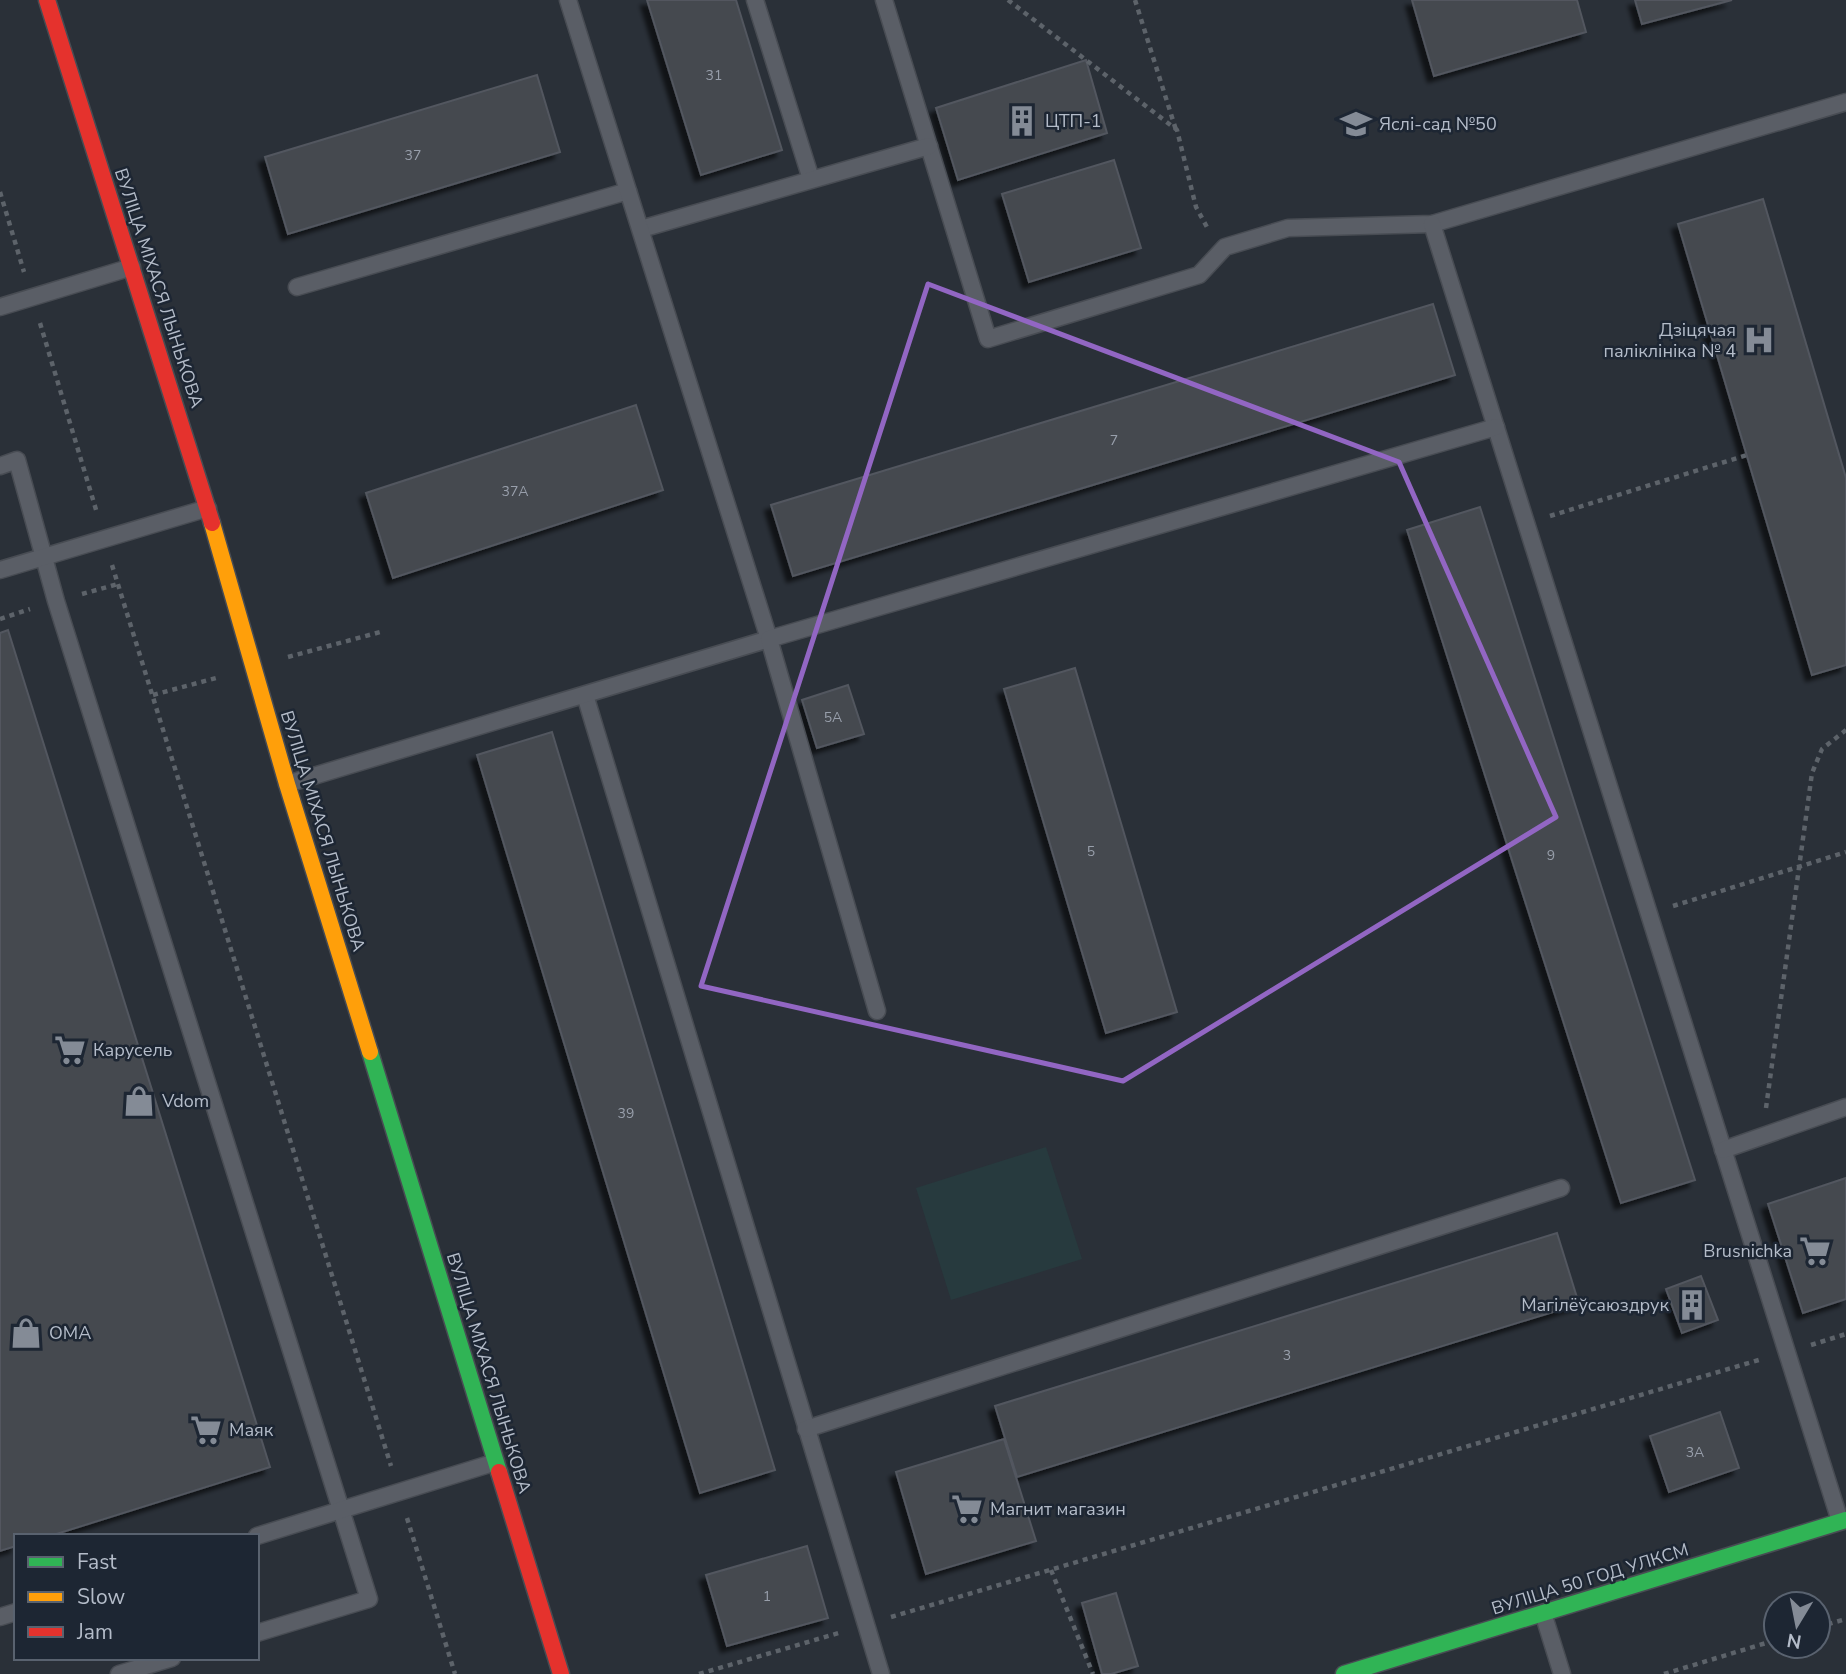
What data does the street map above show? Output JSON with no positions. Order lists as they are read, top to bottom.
{
  "streets": {
    "street": ["ВУЛІЦА МІХАСЯ ЛЫНЬКОВА", "ВУЛІЦА 50 ГОД УЛКСМ"]
  },
  "places": {
    "building": ["ЦТП-1", "Магілёўсаюздрук"],
    "school or university": ["Яслі-сад №50"],
    "hospital": ["Дзіцячая паліклініка № 4"],
    "supermarket": [
      "Карусель",
      "Brusnichka",
      "Маяк",
      "Магнит магазин"
    ],
    "shop": ["Vdom", "ОМА"]
  },
  "house_numbers": [
    "31",
    "37",
    "7",
    "37А",
    "5А",
    "5",
    "9",
    "39",
    "3",
    "3А",
    "1"
  ],
  "legend": ["Fast", "Slow", "Jam"],
  "north": "bottom"
}
